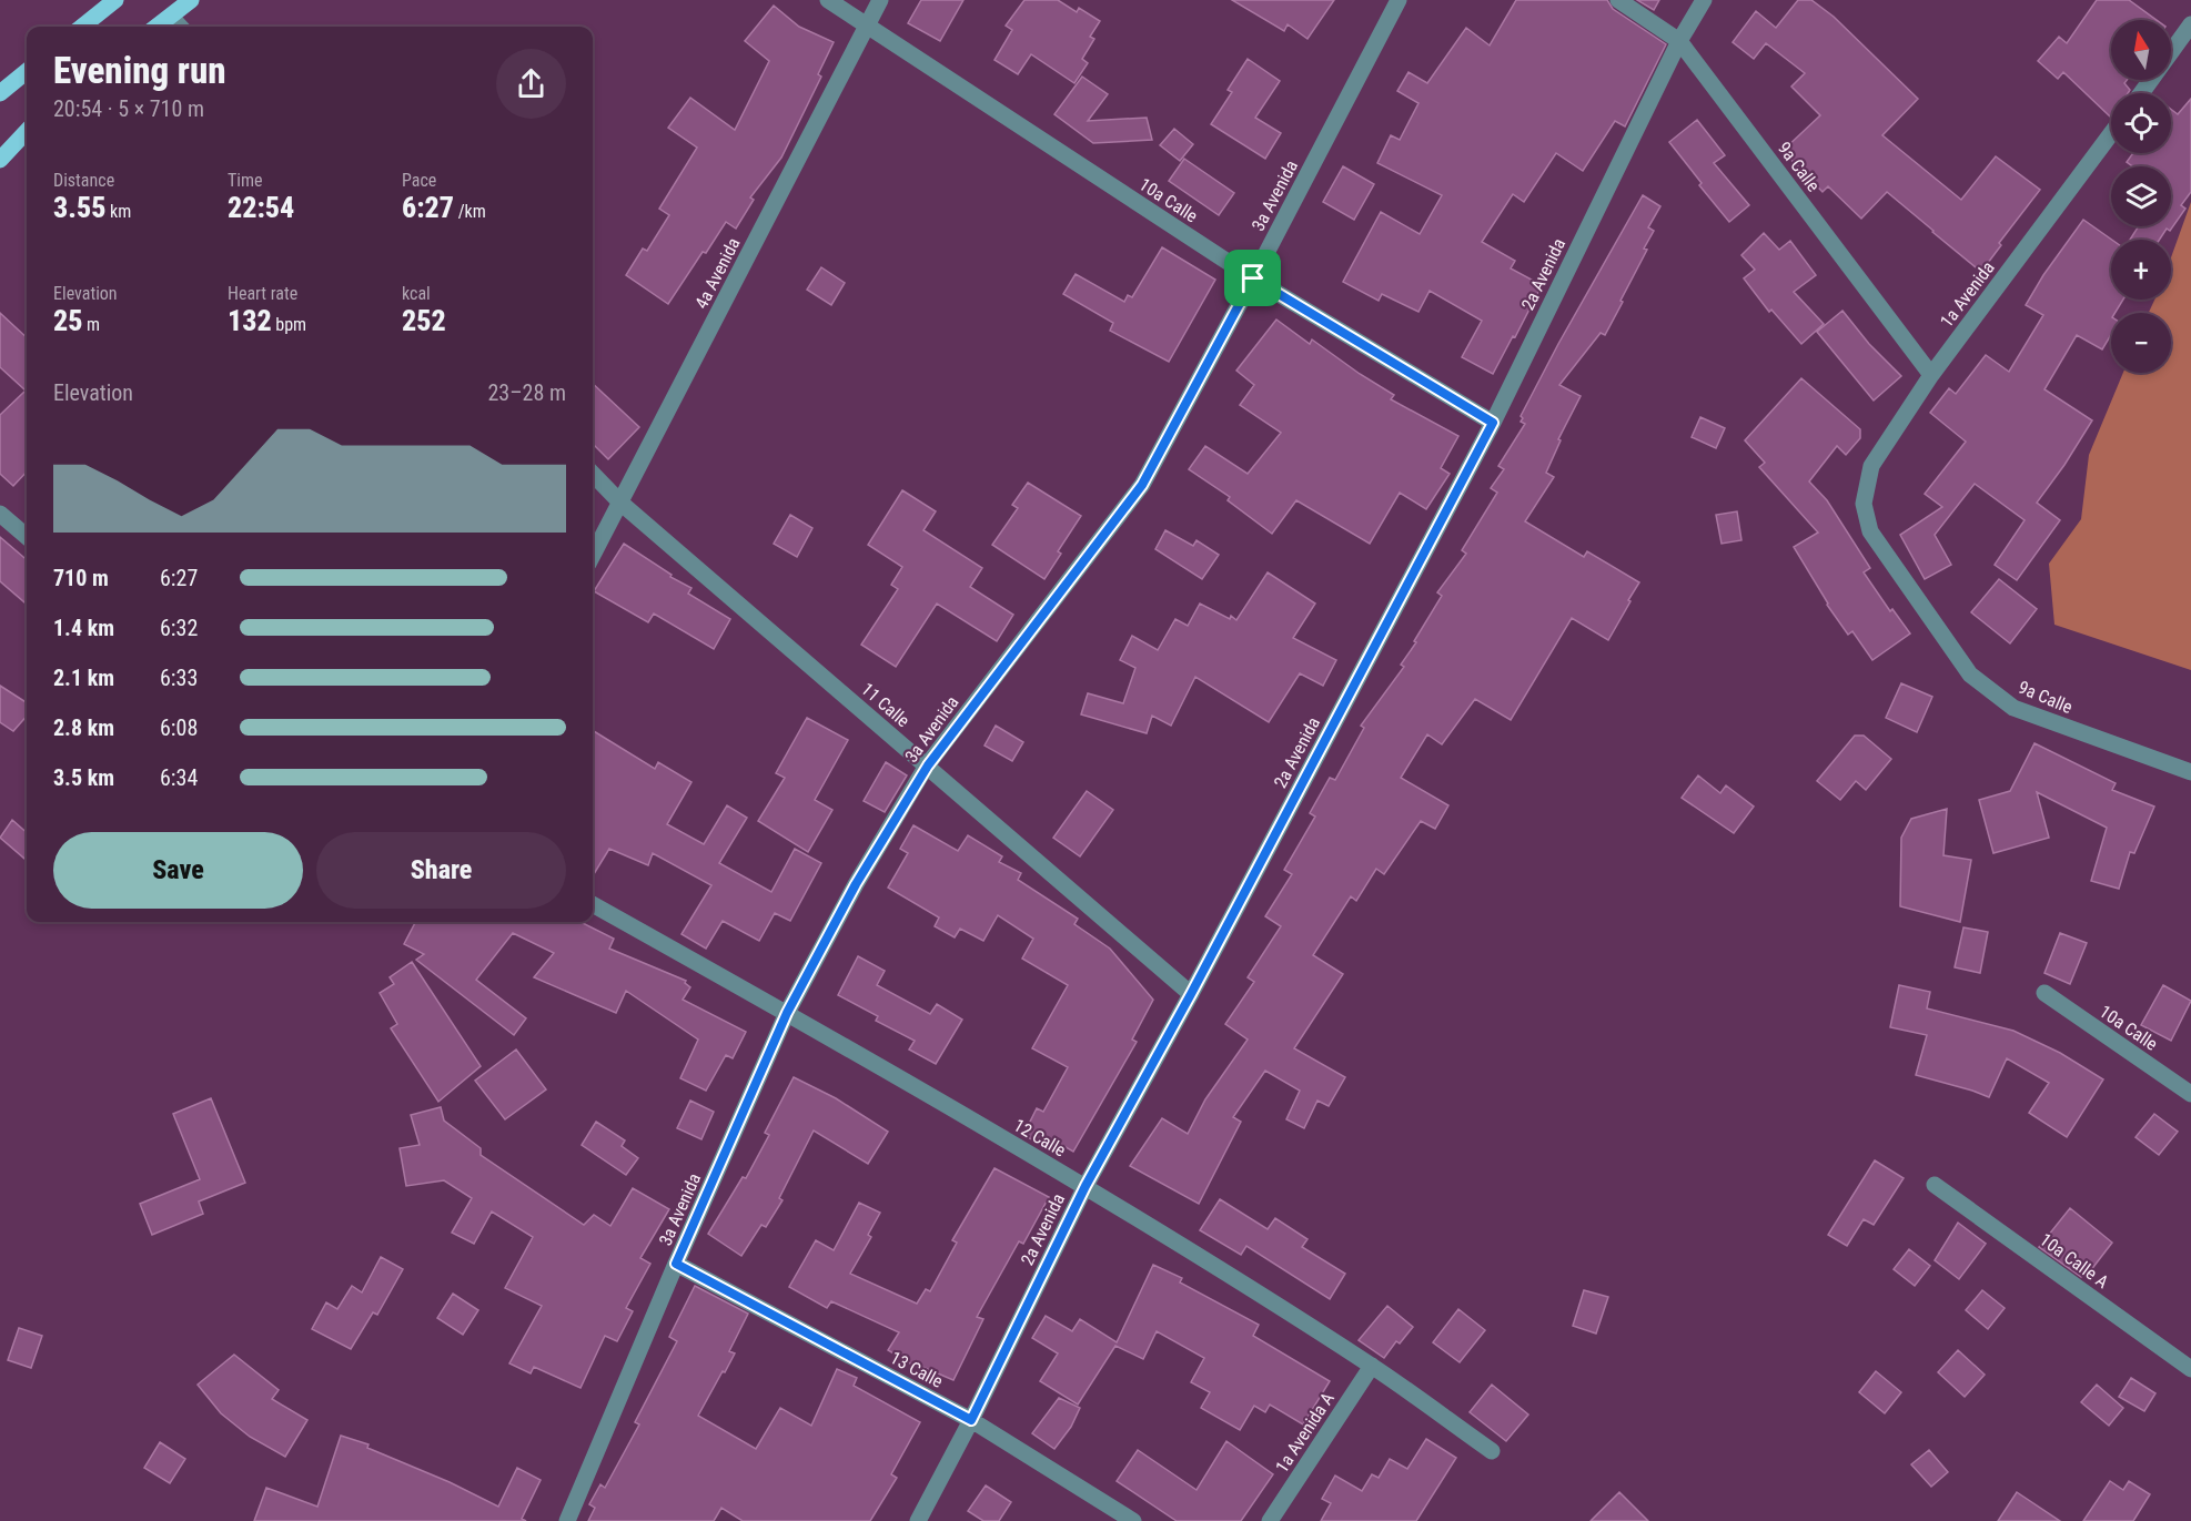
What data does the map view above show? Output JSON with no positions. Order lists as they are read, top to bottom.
{
  "streets": {
    "street": [
      "9a Calle",
      "3a Avenida",
      "10a Calle",
      "4a Avenida",
      "2a Avenida",
      "1a Avenida",
      "11 Calle",
      "12 Calle",
      "10a Calle A",
      "13 Calle",
      "1a Avenida A"
    ]
  },
  "crossings": [
    ["9a Calle", "2a Avenida"],
    ["9a Calle", "1a Avenida"],
    ["3a Avenida", "10a Calle"],
    ["3a Avenida", "11 Calle"],
    ["3a Avenida", "12 Calle"],
    ["3a Avenida", "13 Calle"],
    ["10a Calle", "4a Avenida"],
    ["10a Calle", "2a Avenida"],
    ["4a Avenida", "11 Calle"],
    ["2a Avenida", "11 Calle"],
    ["2a Avenida", "12 Calle"],
    ["2a Avenida", "13 Calle"],
    ["12 Calle", "1a Avenida A"]
  ],
  "north": "top",
  "page": {
    "map_buttons": ["+", "−"],
    "heading": ["Evening run", "20:54 · 5 × 710 m"],
    "stats": [
      ["Distance", "3.55 km"],
      ["Time", "22:54"],
      ["Pace", "6:27 /km"],
      ["Elevation", "25 m"],
      ["Heart rate", "132 bpm"],
      ["kcal", "252"]
    ],
    "chart": ["Elevation", "23–28 m"],
    "list": [
      {
        "name": "710 m",
        "note": "6:27"
      },
      {
        "name": "1.4 km",
        "note": "6:32"
      },
      {
        "name": "2.1 km",
        "note": "6:33"
      },
      {
        "name": "2.8 km",
        "note": "6:08"
      },
      {
        "name": "3.5 km",
        "note": "6:34"
      }
    ],
    "buttons": ["Save", "Share"]
  }
}
